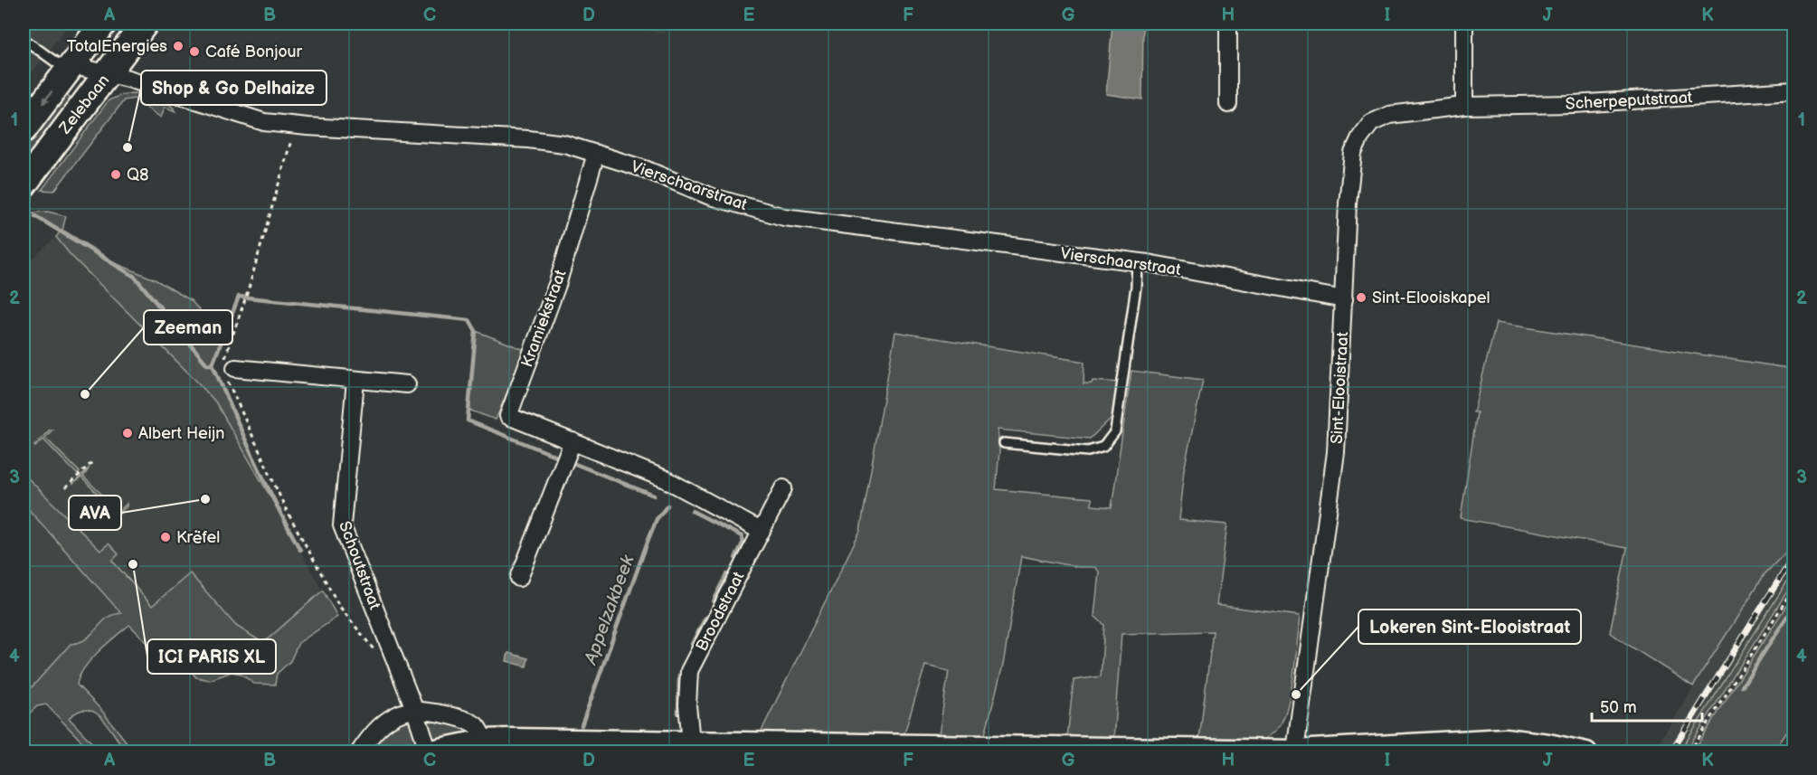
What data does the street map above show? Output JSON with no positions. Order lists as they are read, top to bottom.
{
  "streets": {
    "main road": ["Zelebaan"],
    "street": [
      "Scherpeputstraat",
      "Vierschaarstraat",
      "Kramiekstraat",
      "Sint-Elooistraat",
      "Schoutstraat",
      "Broodstraat"
    ]
  },
  "crossings": [
    ["Scherpeputstraat", "Sint-Elooistraat"],
    ["Zelebaan", "Vierschaarstraat"],
    ["Vierschaarstraat", "Kramiekstraat"],
    ["Vierschaarstraat", "Sint-Elooistraat"],
    ["Kramiekstraat", "Broodstraat"]
  ],
  "water": ["Appelzakbeek"],
  "places": [
    "TotalEnergies",
    "Café Bonjour",
    "Shop & Go Delhaize",
    "Q8",
    "Sint-Elooiskapel",
    "Zeeman",
    "Albert Heijn",
    "AVA",
    "Krëfel",
    "ICI PARIS XL",
    "Lokeren Sint-Elooistraat"
  ],
  "scale_bar": "50 m",
  "grid": {
    "columns": [
      "A",
      "B",
      "C",
      "D",
      "E",
      "F",
      "G",
      "H",
      "I",
      "J",
      "K"
    ],
    "rows": [
      "1",
      "2",
      "3",
      "4"
    ]
  }
}
